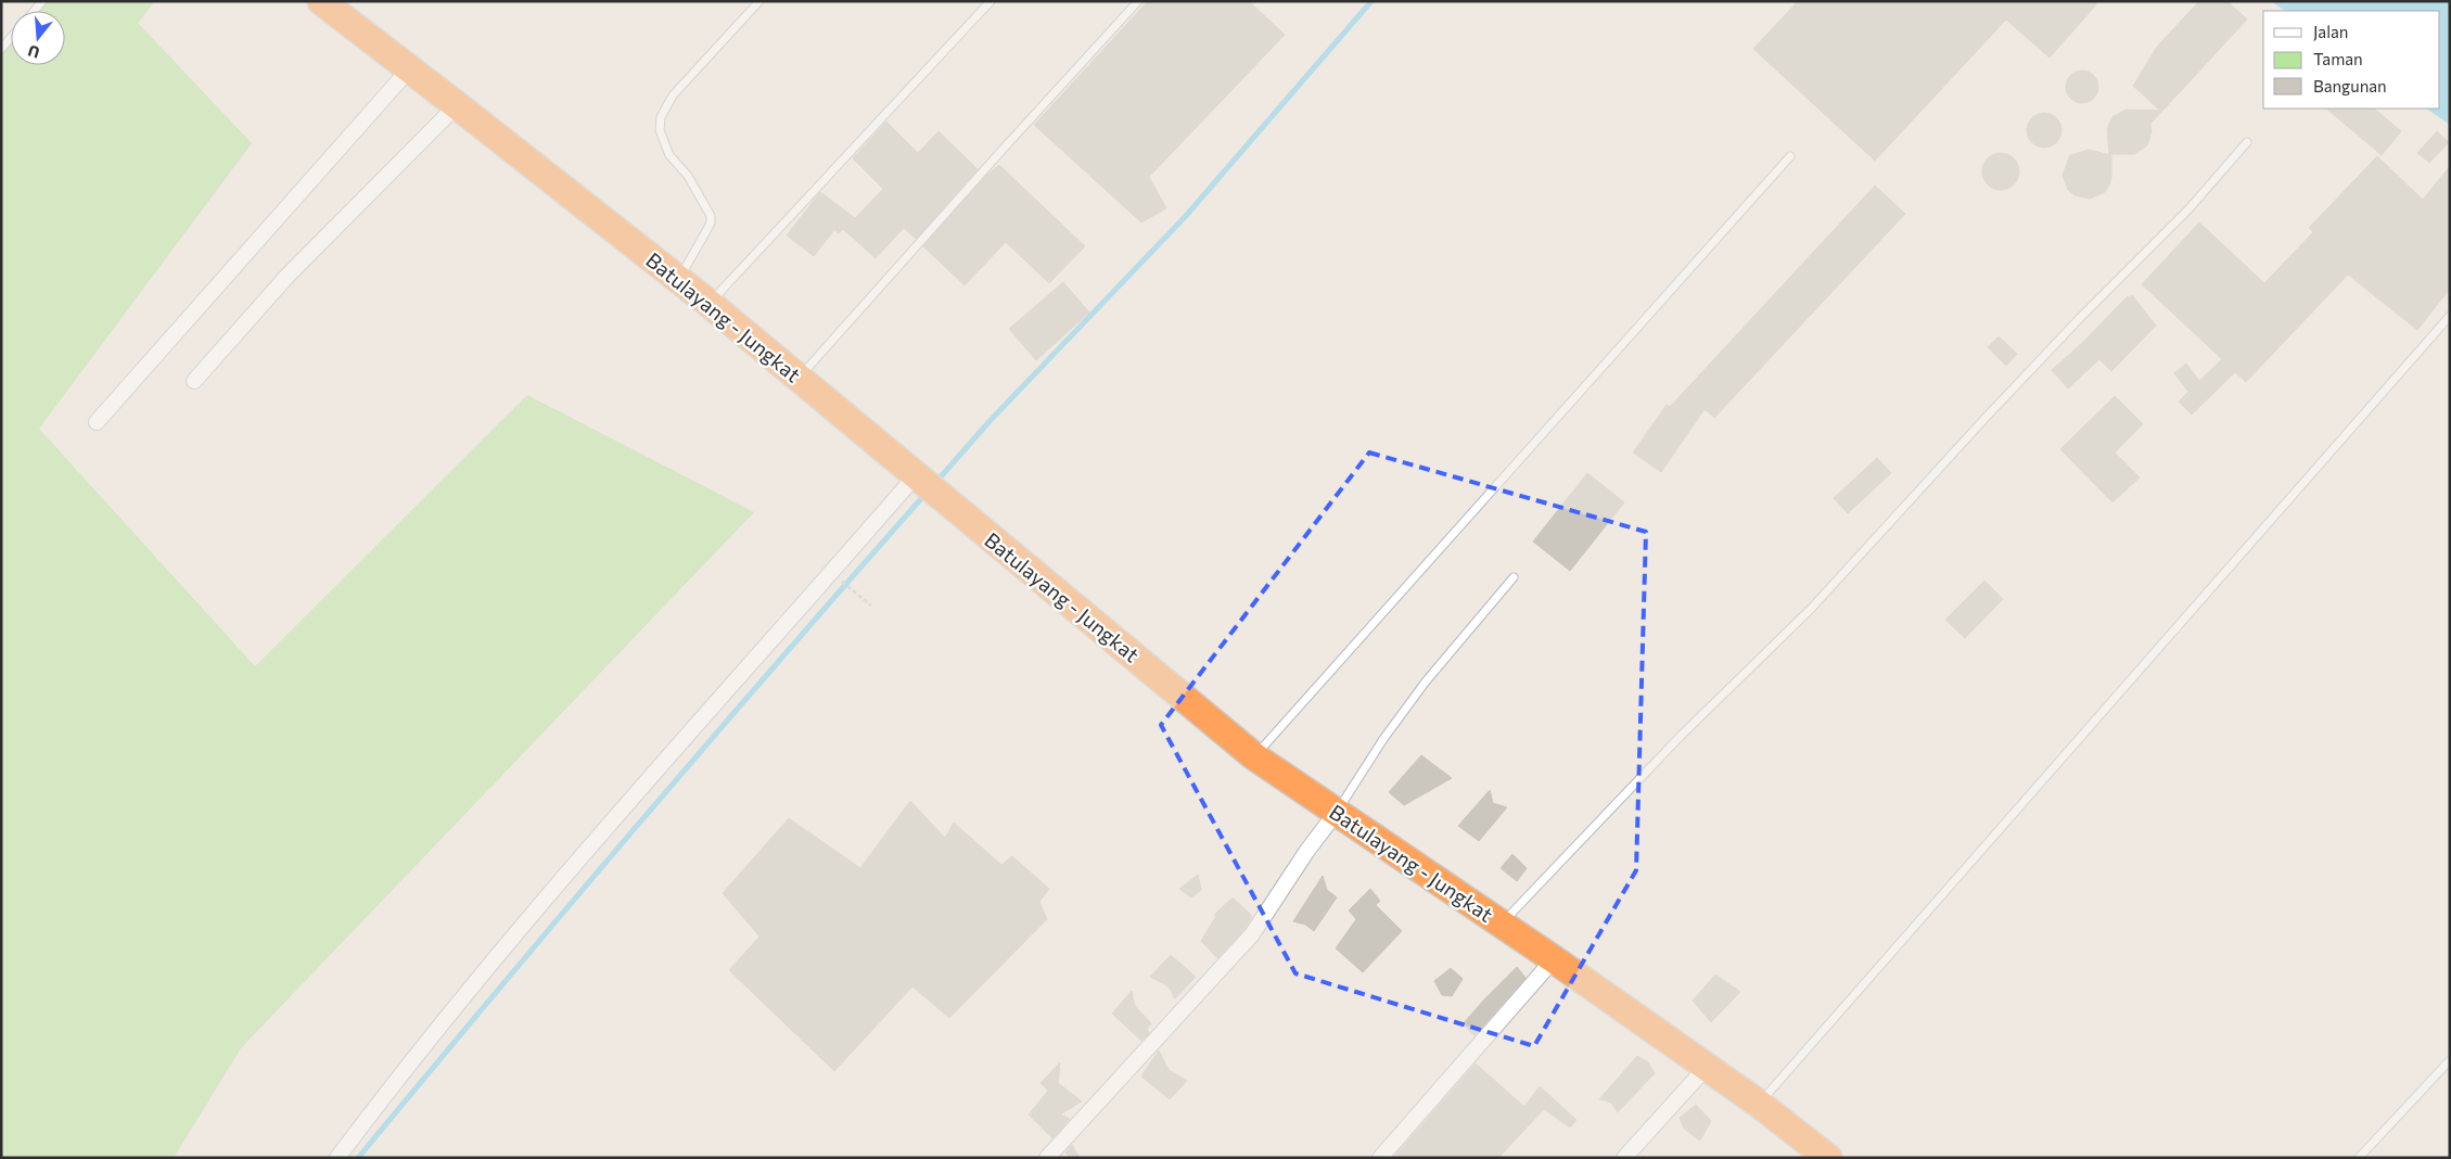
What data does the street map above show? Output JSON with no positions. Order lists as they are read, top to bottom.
{
  "streets": {
    "highway": ["Batulayang - Jungkat"]
  },
  "legend": ["Jalan", "Taman", "Bangunan"],
  "north": "bottom"
}
